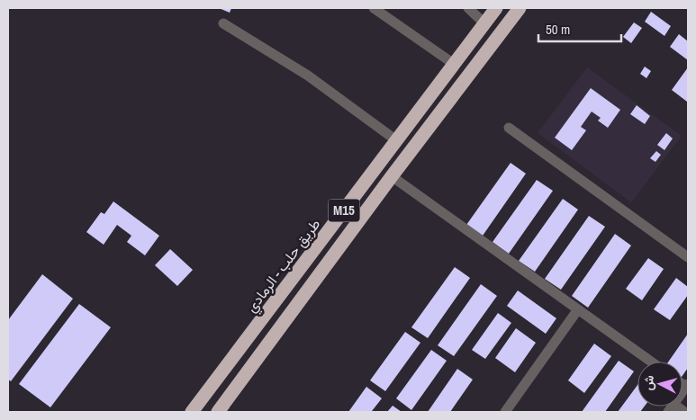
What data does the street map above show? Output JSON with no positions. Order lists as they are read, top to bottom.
{
  "streets": {
    "highway": ["M15", "طريق حلب - الرمادي"]
  },
  "scale_bar": "50 m",
  "north": "left"
}
